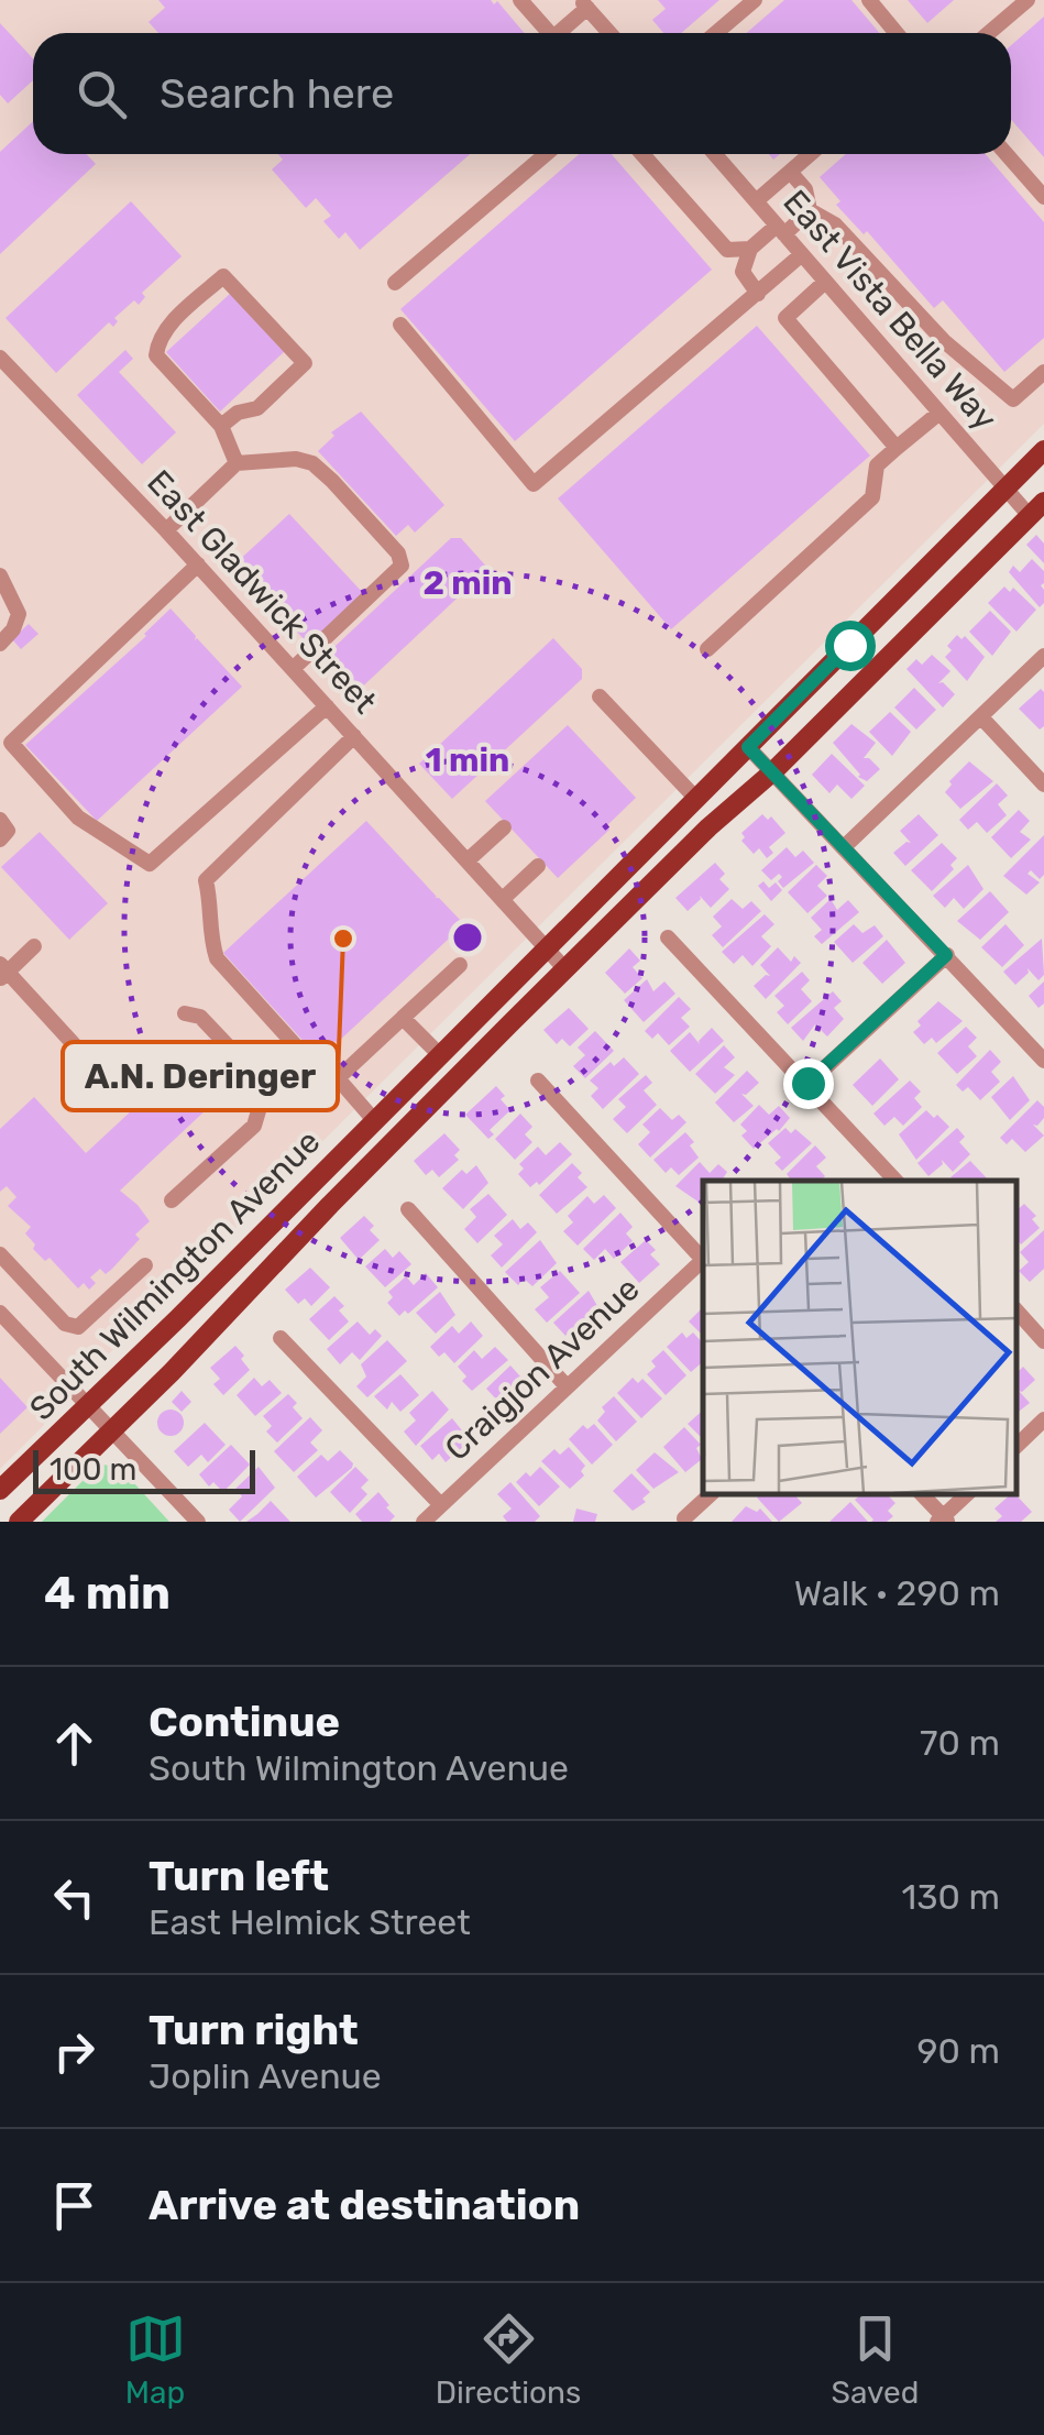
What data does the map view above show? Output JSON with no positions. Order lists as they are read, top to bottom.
{
  "streets": {
    "main road": ["South Wilmington Avenue"],
    "street": ["East Vista Bella Way", "East Gladwick Street", "Craigjon Avenue"]
  },
  "crossings": [
    ["East Vista Bella Way", "South Wilmington Avenue"],
    ["East Gladwick Street", "South Wilmington Avenue"]
  ],
  "places": ["A.N. Deringer"],
  "scale_bar": "100 m",
  "page": {
    "search": "Search here",
    "scale": "100 m",
    "heading": ["4 min", "Walk · 290 m"],
    "list": [
      ["Continue", "South Wilmington Avenue", "70 m"],
      ["Turn left", "East Helmick Street", "130 m"],
      ["Turn right", "Joplin Avenue", "90 m"],
      "Arrive at destination"
    ],
    "nav": ["Map", "Directions", "Saved"]
  },
  "rings": ["2 min", "1 min"]
}
